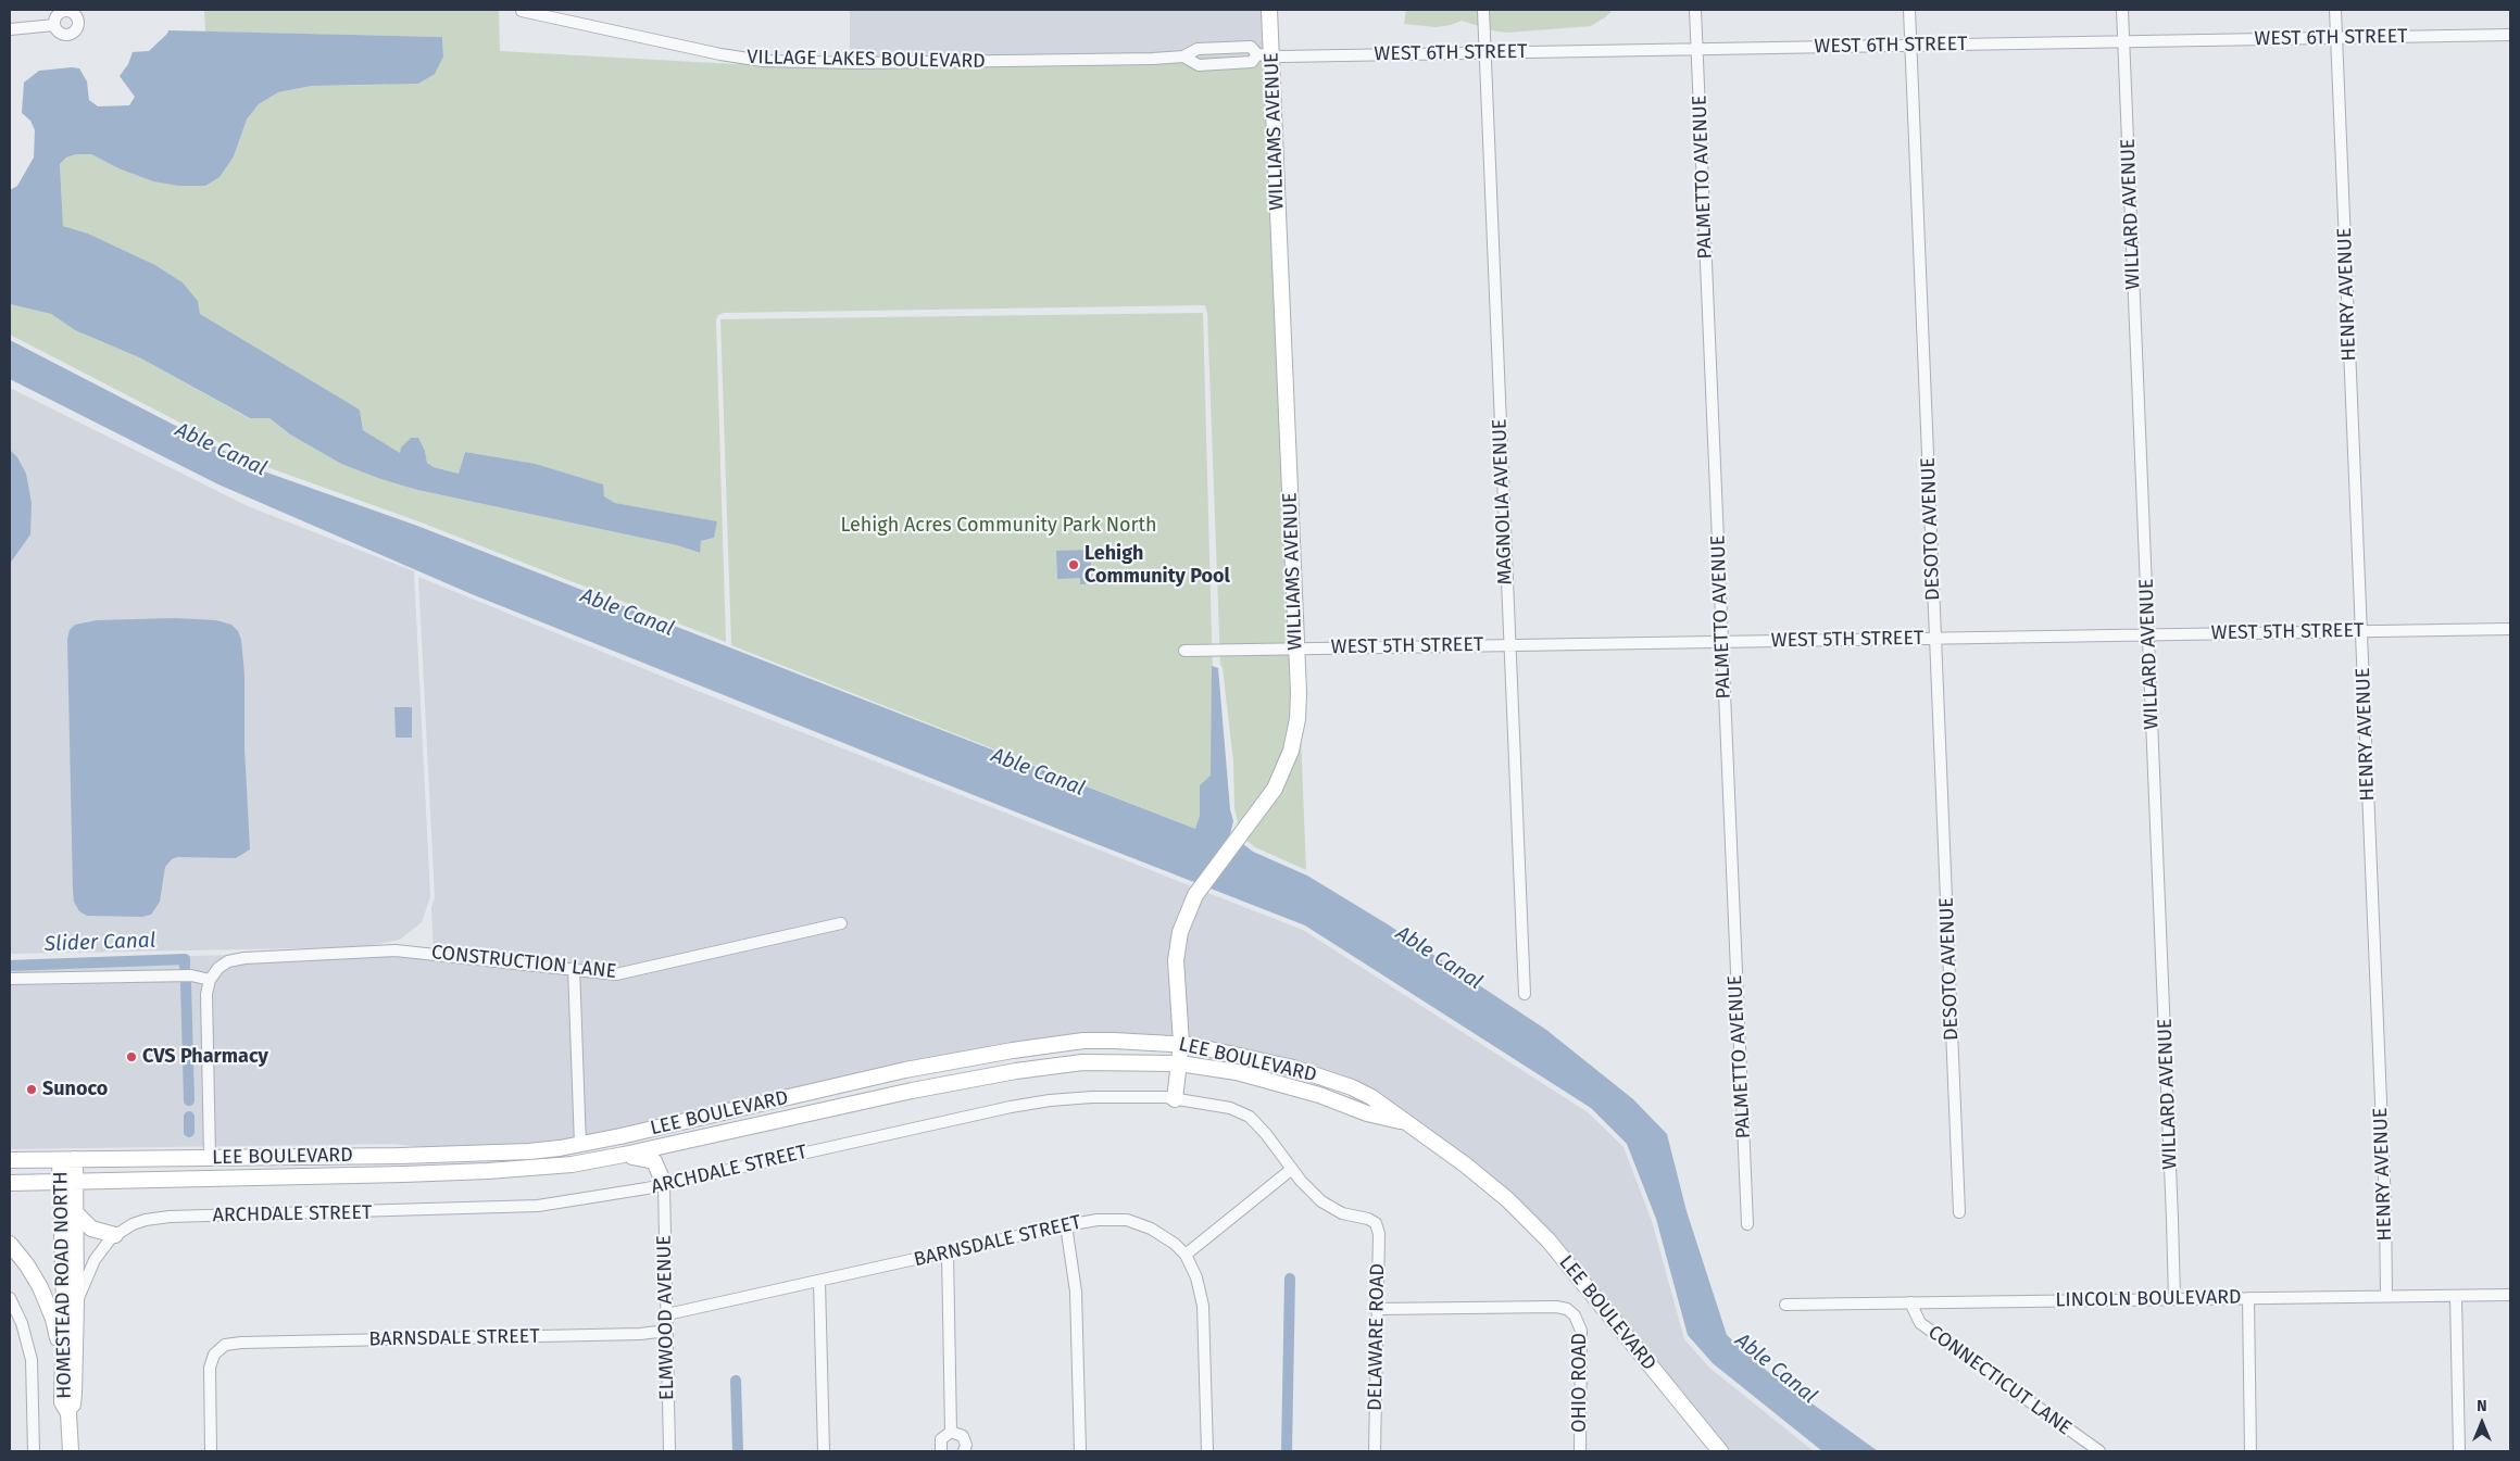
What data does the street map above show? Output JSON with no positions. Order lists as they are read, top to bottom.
{
  "streets": {
    "main road": ["WILLIAMS AVENUE", "LEE BOULEVARD", "HOMESTEAD ROAD NORTH"],
    "street": [
      "WEST 6TH STREET",
      "VILLAGE LAKES BOULEVARD",
      "PALMETTO AVENUE",
      "WILLARD AVENUE",
      "HENRY AVENUE",
      "MAGNOLIA AVENUE",
      "DESOTO AVENUE",
      "WEST 5TH STREET",
      "CONSTRUCTION LANE",
      "ARCHDALE STREET",
      "BARNSDALE STREET",
      "LINCOLN BOULEVARD",
      "ELMWOOD AVENUE",
      "DELAWARE ROAD",
      "CONNECTICUT LANE",
      "OHIO ROAD"
    ]
  },
  "crossings": [
    ["WEST 6TH STREET", "VILLAGE LAKES BOULEVARD"],
    ["WEST 6TH STREET", "WILLIAMS AVENUE"],
    ["WEST 6TH STREET", "PALMETTO AVENUE"],
    ["WEST 6TH STREET", "WILLARD AVENUE"],
    ["WEST 6TH STREET", "HENRY AVENUE"],
    ["WEST 6TH STREET", "MAGNOLIA AVENUE"],
    ["WEST 6TH STREET", "DESOTO AVENUE"],
    ["VILLAGE LAKES BOULEVARD", "WILLIAMS AVENUE"],
    ["WILLIAMS AVENUE", "WEST 5TH STREET"],
    ["WILLIAMS AVENUE", "LEE BOULEVARD"],
    ["WILLIAMS AVENUE", "ARCHDALE STREET"],
    ["PALMETTO AVENUE", "WEST 5TH STREET"],
    ["WILLARD AVENUE", "WEST 5TH STREET"],
    ["WILLARD AVENUE", "LINCOLN BOULEVARD"],
    ["HENRY AVENUE", "WEST 5TH STREET"],
    ["HENRY AVENUE", "LINCOLN BOULEVARD"],
    ["MAGNOLIA AVENUE", "WEST 5TH STREET"],
    ["DESOTO AVENUE", "WEST 5TH STREET"],
    ["LEE BOULEVARD", "HOMESTEAD ROAD NORTH"],
    ["ARCHDALE STREET", "HOMESTEAD ROAD NORTH"],
    ["ARCHDALE STREET", "ELMWOOD AVENUE"],
    ["ARCHDALE STREET", "DELAWARE ROAD"],
    ["BARNSDALE STREET", "ELMWOOD AVENUE"],
    ["LINCOLN BOULEVARD", "CONNECTICUT LANE"],
    ["DELAWARE ROAD", "OHIO ROAD"]
  ],
  "water": ["Able Canal", "Slider Canal"],
  "parks": ["Lehigh Acres Community Park North"],
  "places": ["Lehigh Community Pool", "CVS Pharmacy", "Sunoco"],
  "north": "top"
}
